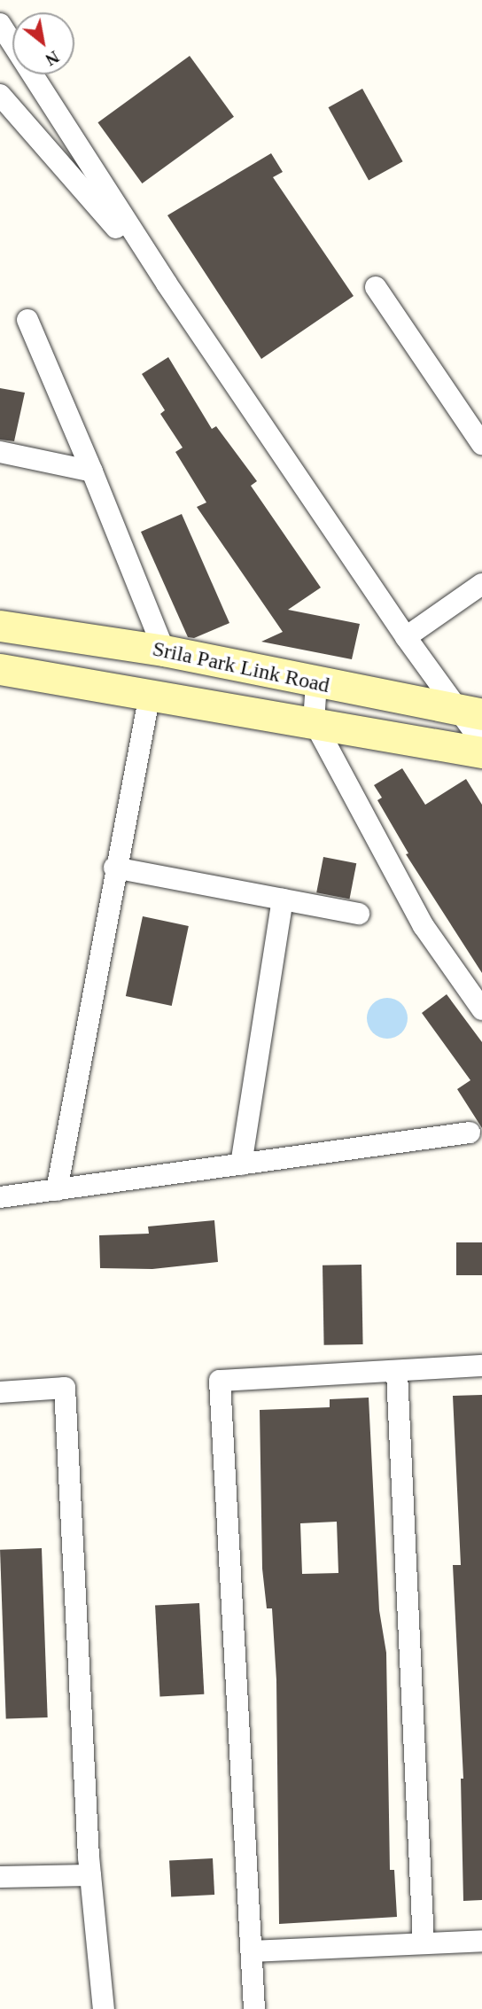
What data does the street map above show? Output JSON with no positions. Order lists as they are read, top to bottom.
{
  "streets": {
    "street": ["Srila Park Link Road"]
  },
  "north": "bottom right"
}
